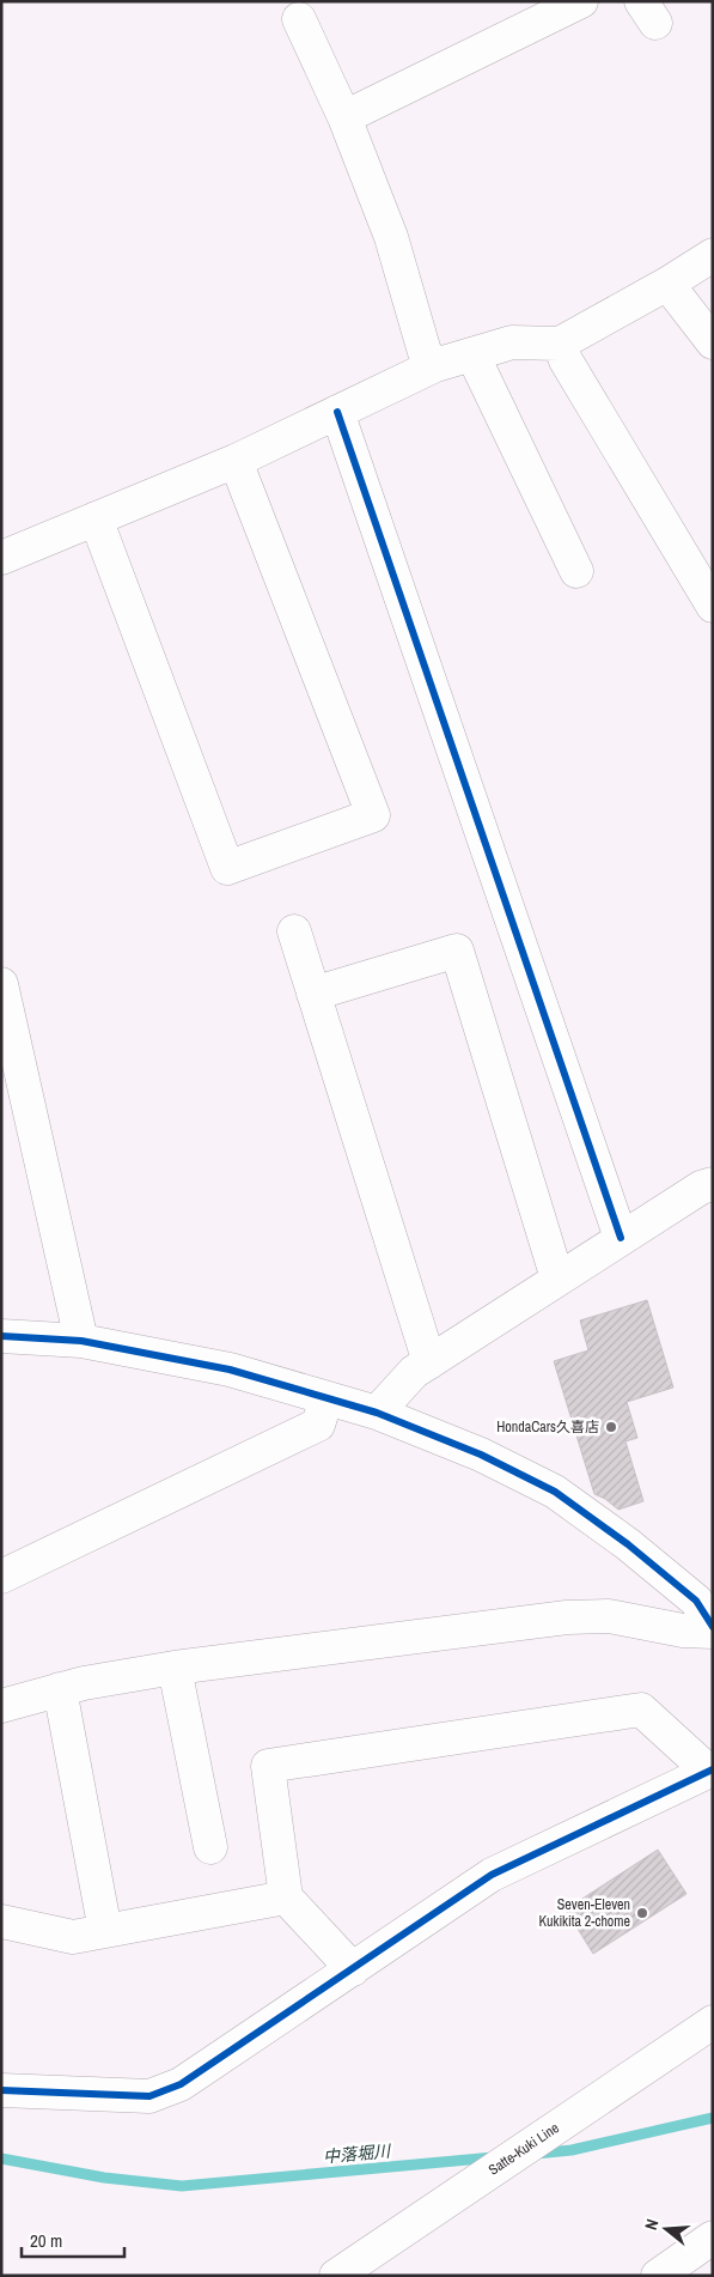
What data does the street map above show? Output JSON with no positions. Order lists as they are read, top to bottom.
{
  "streets": {
    "street": ["Satte-Kuki Line"]
  },
  "water": ["中落堀川"],
  "places": ["HondaCars久喜店", "Seven-Eleven Kukikita 2-chome"],
  "scale_bar": "20 m",
  "north": "left"
}
